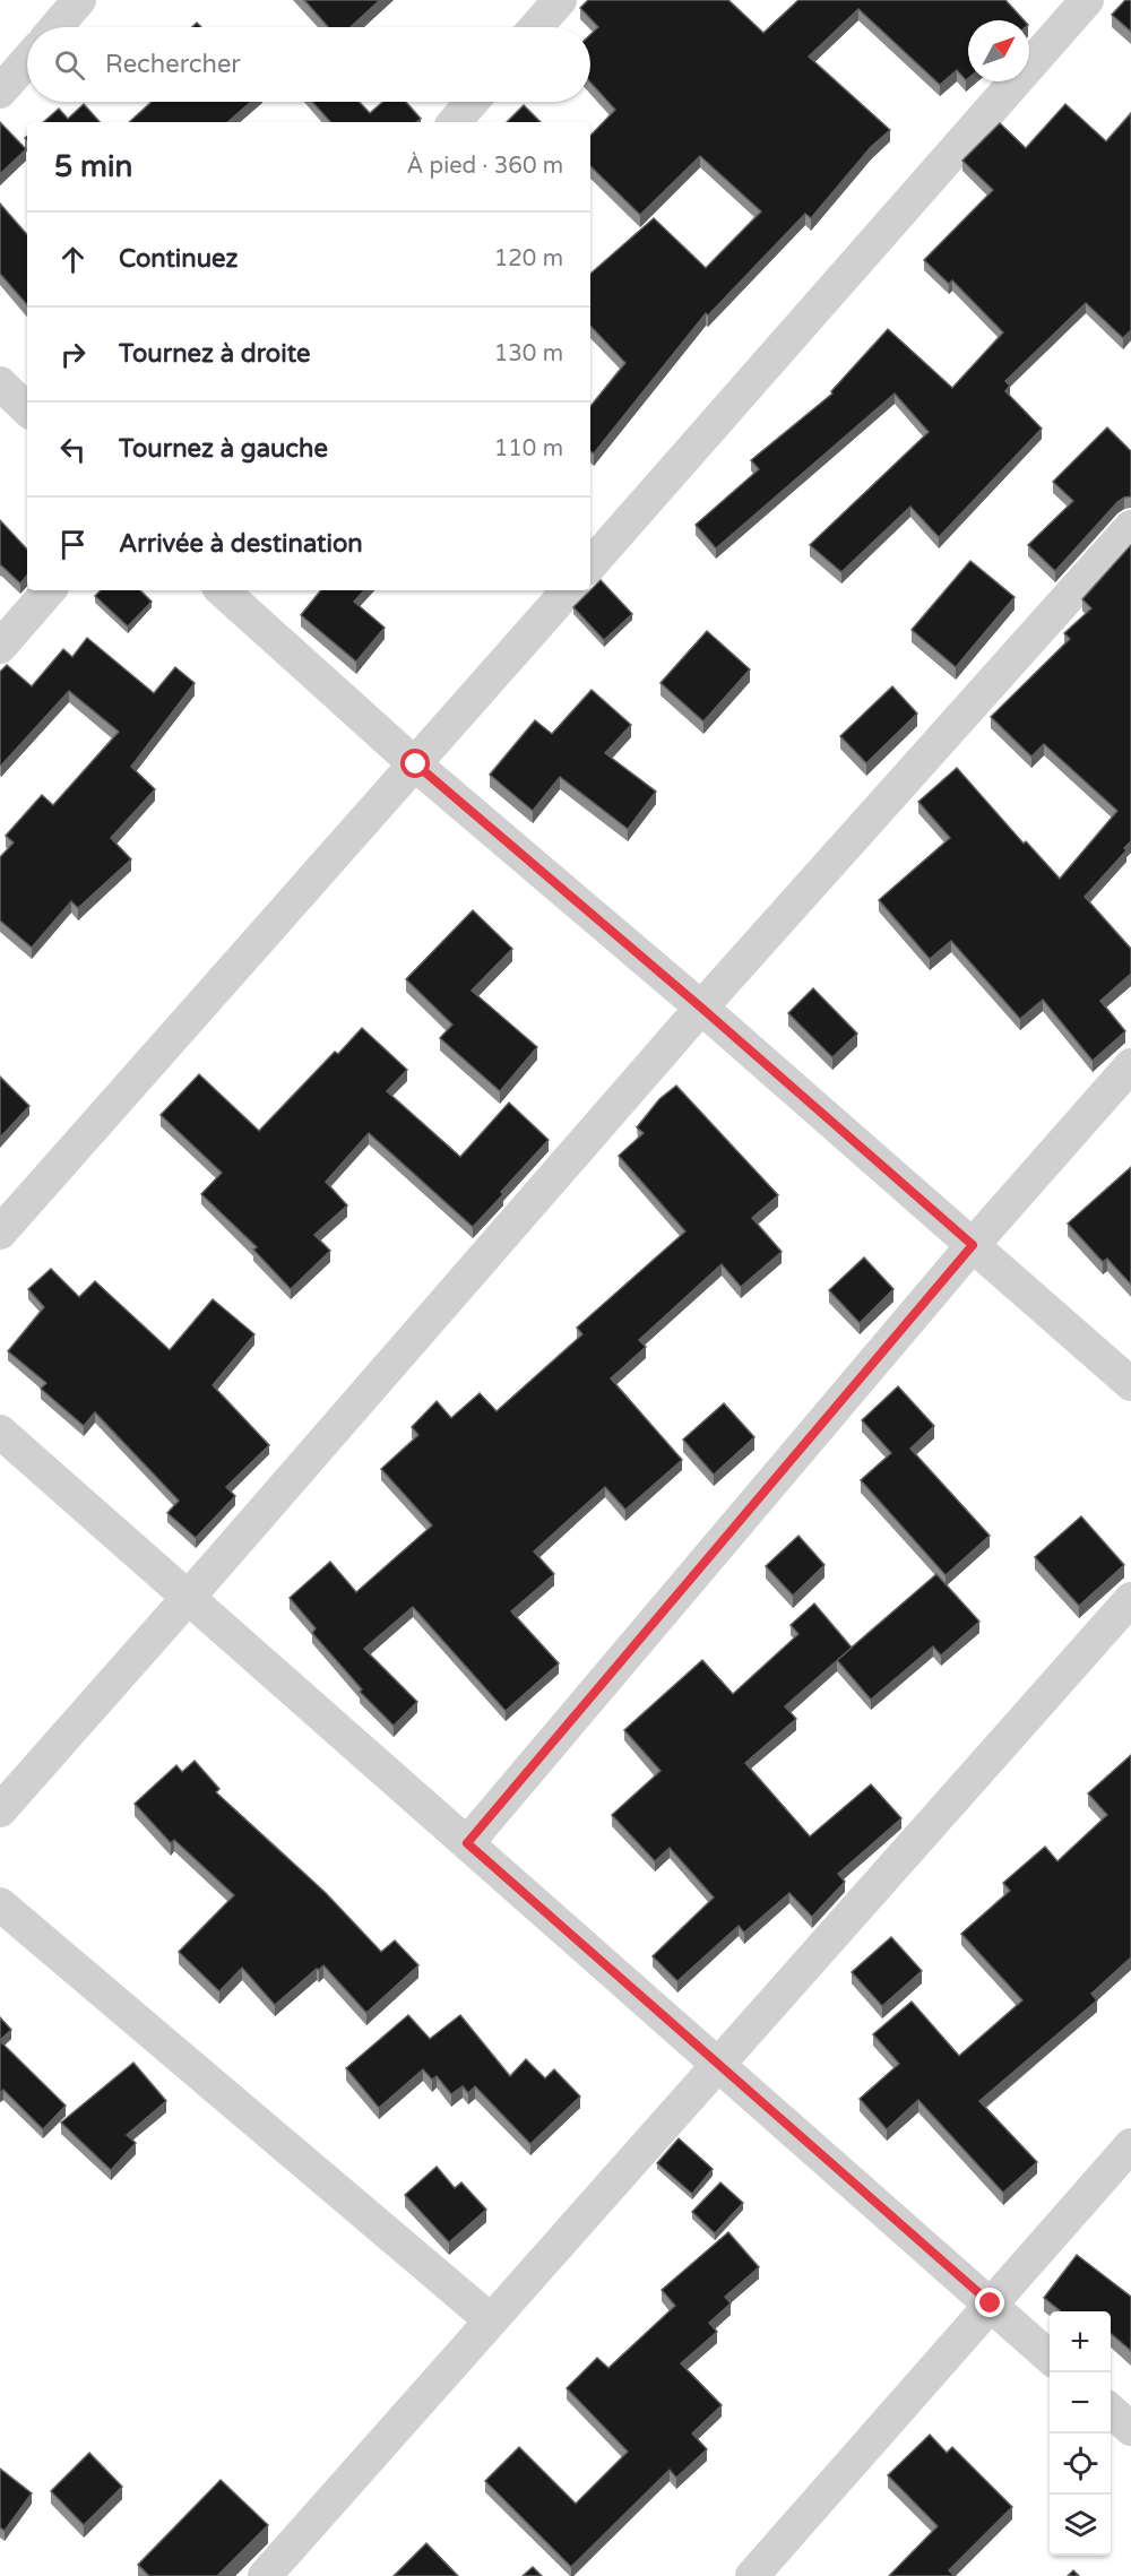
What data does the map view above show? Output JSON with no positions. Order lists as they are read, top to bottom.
{
  "north": "top right",
  "page": {
    "search": "Rechercher",
    "heading": ["5 min", "À pied · 360 m"],
    "list": [
      ["Continuez", "120 m"],
      ["Tournez à droite", "130 m"],
      ["Tournez à gauche", "110 m"],
      "Arrivée à destination"
    ],
    "map_buttons": ["+", "−"]
  }
}
